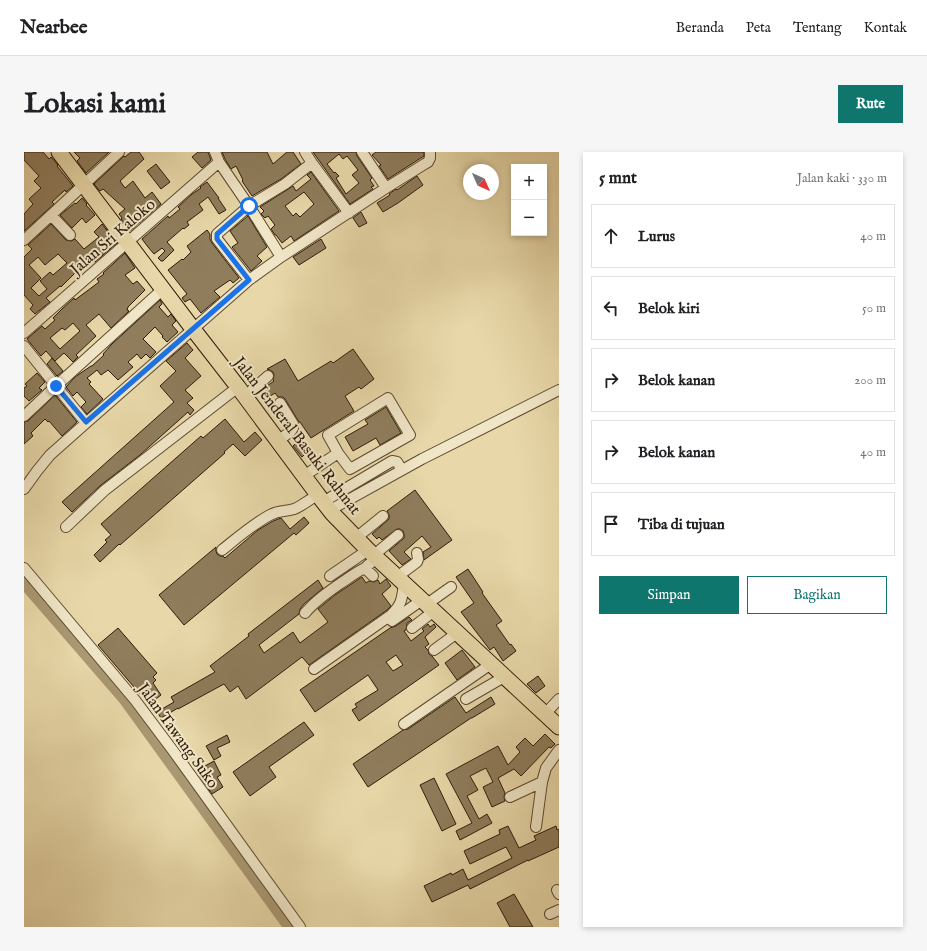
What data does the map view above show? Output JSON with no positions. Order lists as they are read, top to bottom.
{
  "streets": {
    "highway": ["Jalan Jenderal Basuki Rahmat"],
    "street": ["Jalan Sri Kaloko", "Jalan Tawang Suko"]
  },
  "crossings": [
    ["Jalan Sri Kaloko", "Jalan Jenderal Basuki Rahmat"]
  ],
  "north": "bottom right",
  "page": {
    "header": "Nearbee",
    "nav": [
      "Beranda",
      "Peta",
      "Tentang",
      "Kontak"
    ],
    "buttons": [
      "Rute",
      ["Simpan", "Bagikan"]
    ],
    "title": "Lokasi kami",
    "heading": ["5 mnt", "Jalan kaki · 330 m"],
    "map_buttons": ["+", "−"],
    "list": [
      ["Lurus", "40 m"],
      ["Belok kiri", "50 m"],
      ["Belok kanan", "200 m"],
      ["Belok kanan", "40 m"],
      "Tiba di tujuan"
    ]
  }
}
